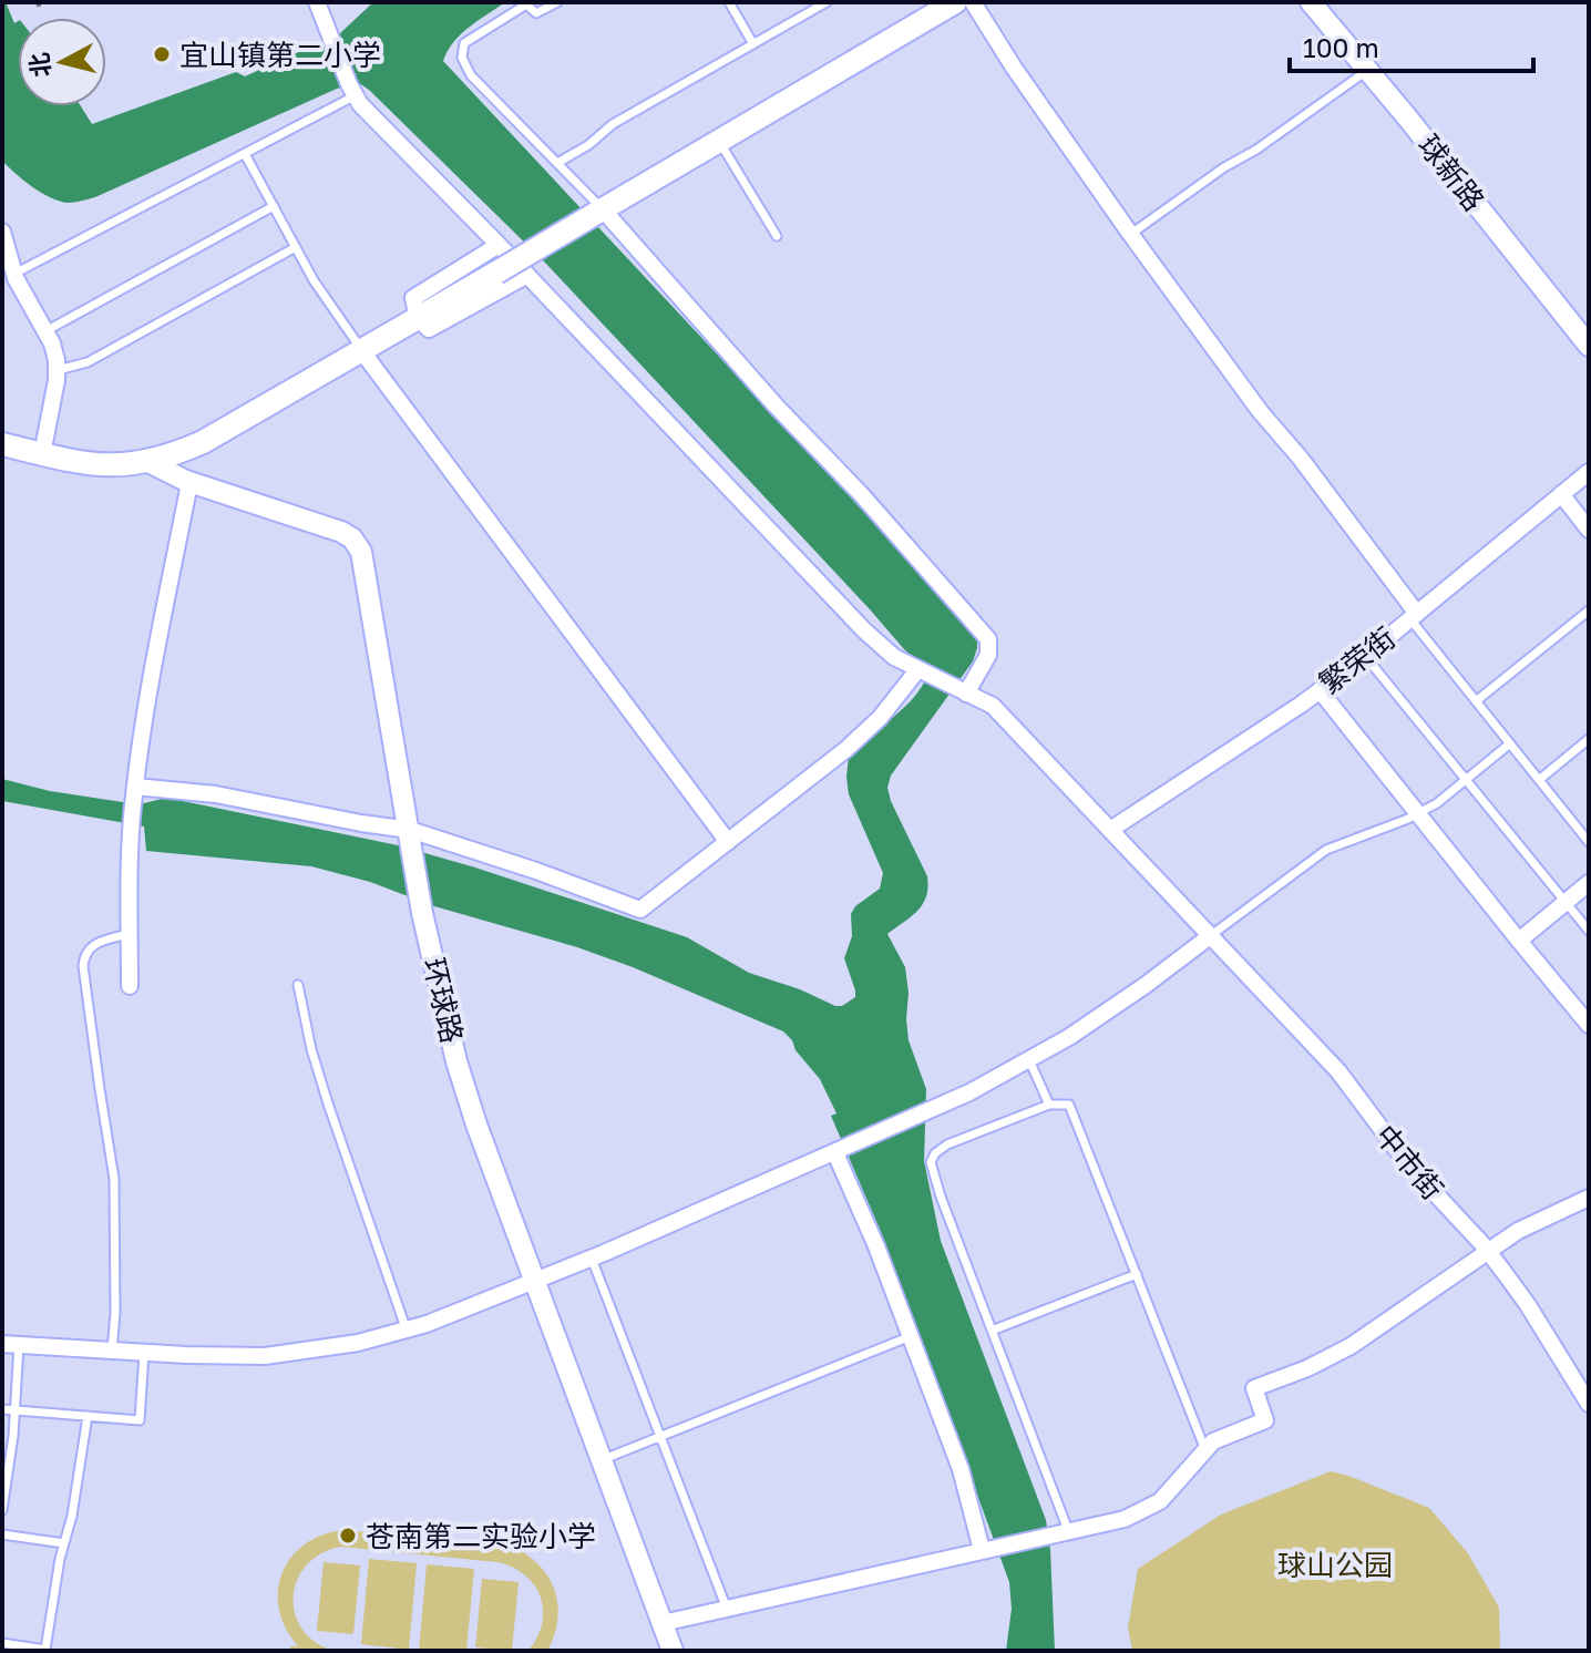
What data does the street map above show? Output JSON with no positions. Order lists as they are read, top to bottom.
{
  "streets": {
    "street": [
      "球新路",
      "繁荣街",
      "环球路",
      "中市街"
    ]
  },
  "crossings": [
    ["繁荣街", "中市街"]
  ],
  "parks": ["球山公园"],
  "places": ["宜山镇第二小学", "苍南第二实验小学"],
  "scale_bar": "100 m",
  "north": "left"
}
